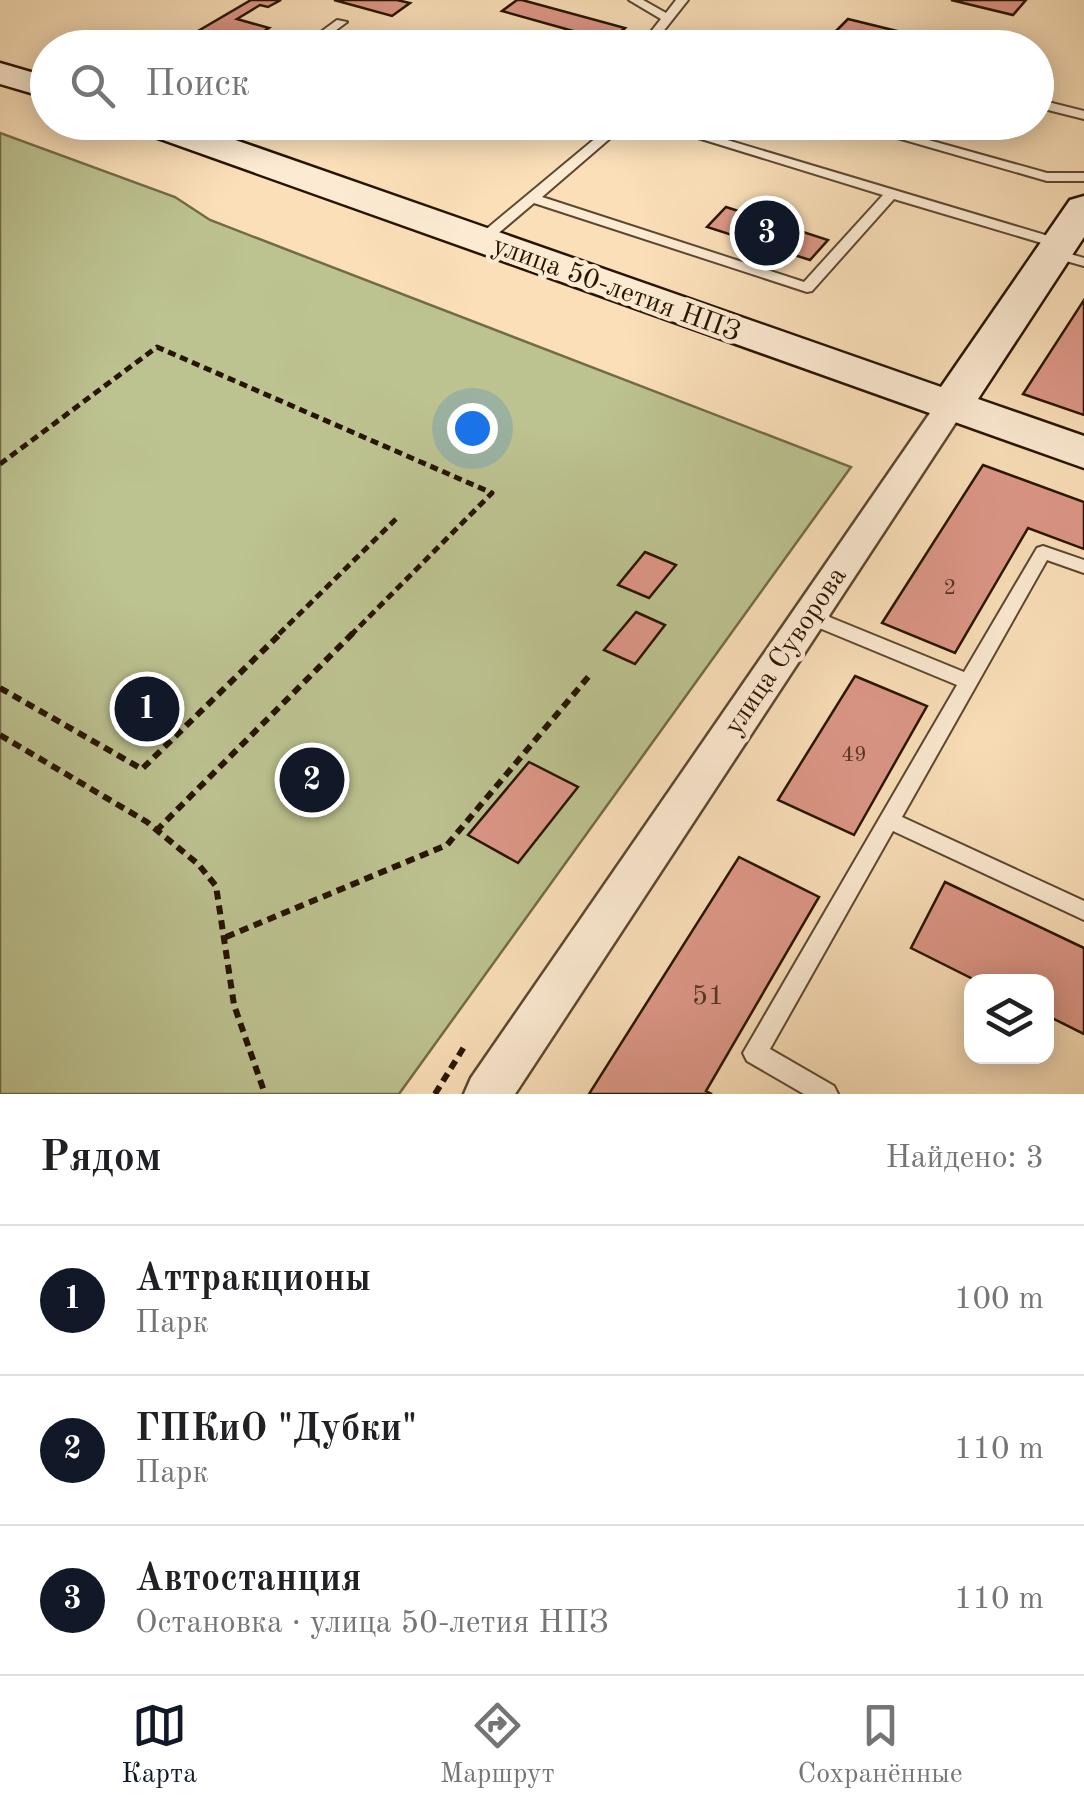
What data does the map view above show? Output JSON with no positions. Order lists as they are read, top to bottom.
{
  "streets": {
    "main road": ["улица 50-летия НПЗ", "улица Суворова"]
  },
  "crossings": [
    ["улица 50-летия НПЗ", "улица Суворова"]
  ],
  "house_numbers": ["2", "49", "51"],
  "page": {
    "search": "Поиск",
    "pins": ["3", "1", "2"],
    "heading": ["Рядом", "Найдено: 3"],
    "list": [
      {
        "mark": "1",
        "name": "Аттракционы",
        "note": "Парк",
        "value": "100 m"
      },
      {
        "mark": "2",
        "name": "ГПКиО \"Дубки\"",
        "note": "Парк",
        "value": "110 m"
      },
      {
        "mark": "3",
        "name": "Автостанция",
        "note": "Остановка · улица 50-летия НПЗ",
        "value": "110 m"
      }
    ],
    "nav": ["Карта", "Маршрут", "Сохранённые"]
  }
}
